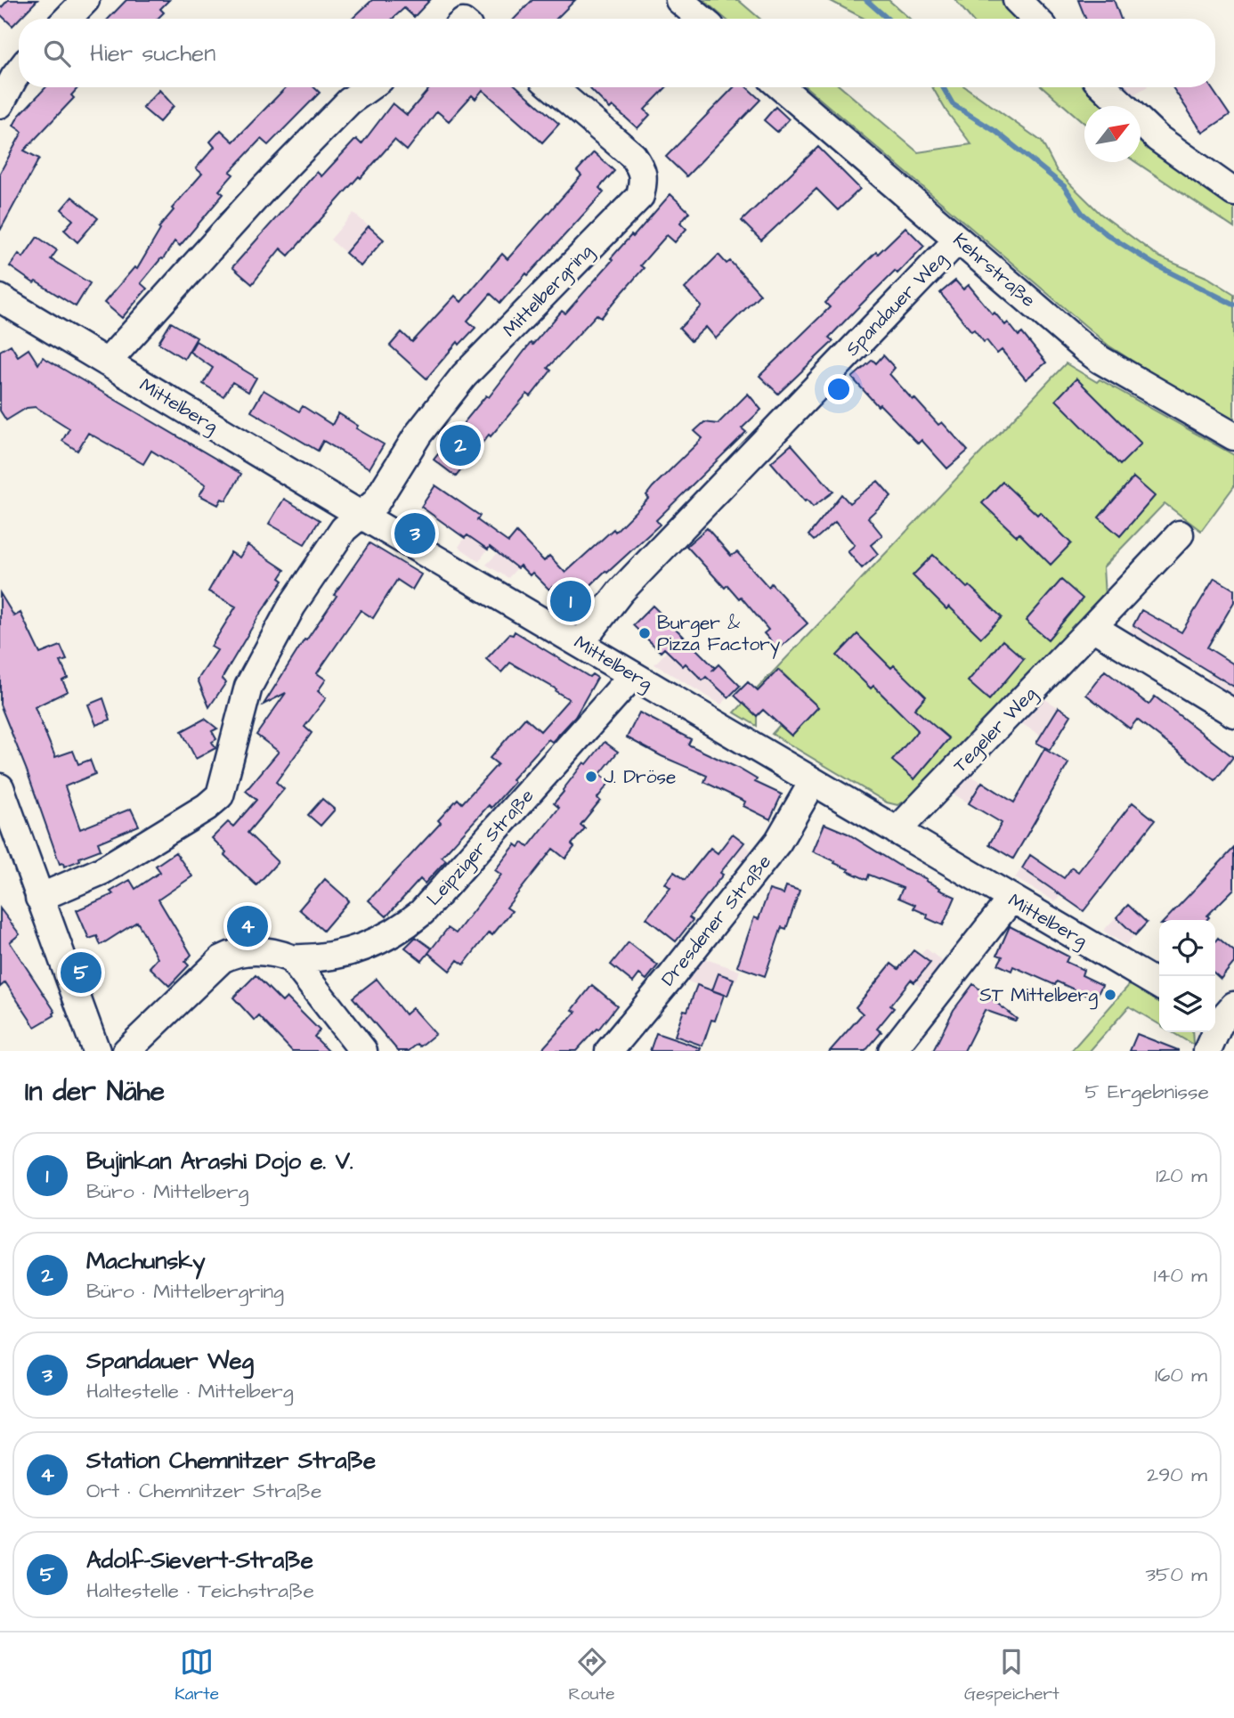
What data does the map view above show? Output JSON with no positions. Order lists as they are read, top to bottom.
{
  "streets": {
    "street": [
      "Kehrstraße",
      "Mittelbergring",
      "Spandauer Weg",
      "Mittelberg",
      "Tegeler Weg",
      "Leipziger Straße",
      "Dresdener Straße"
    ]
  },
  "crossings": [
    ["Kehrstraße", "Spandauer Weg"],
    ["Mittelbergring", "Mittelberg"],
    ["Spandauer Weg", "Mittelberg"],
    ["Mittelberg", "Tegeler Weg"],
    ["Mittelberg", "Leipziger Straße"],
    ["Mittelberg", "Dresdener Straße"]
  ],
  "places": ["Burger & Pizza Factory", "J. Dröse", "ST Mittelberg"],
  "north": "top right",
  "page": {
    "search": "Hier suchen",
    "pins": [
      "2",
      "3",
      "1",
      "4",
      "5"
    ],
    "heading": ["In der Nähe", "5 Ergebnisse"],
    "list": [
      {
        "mark": "1",
        "name": "Bujinkan Arashi Dojo e. V.",
        "note": "Büro · Mittelberg",
        "value": "120 m"
      },
      {
        "mark": "2",
        "name": "Machunsky",
        "note": "Büro · Mittelbergring",
        "value": "140 m"
      },
      {
        "mark": "3",
        "name": "Spandauer Weg",
        "note": "Haltestelle · Mittelberg",
        "value": "160 m"
      },
      {
        "mark": "4",
        "name": "Station Chemnitzer Straße",
        "note": "Ort · Chemnitzer Straße",
        "value": "290 m"
      },
      {
        "mark": "5",
        "name": "Adolf-Sievert-Straße",
        "note": "Haltestelle · Teichstraße",
        "value": "350 m"
      }
    ],
    "nav": ["Karte", "Route", "Gespeichert"]
  }
}
